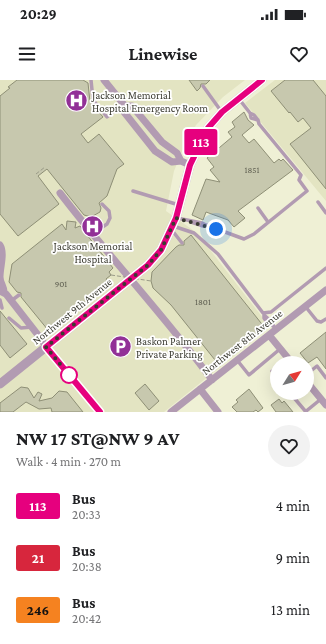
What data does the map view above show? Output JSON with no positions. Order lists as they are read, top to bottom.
{
  "streets": {
    "street": ["Northwest 9th Avenue", "Northwest 8th Avenue"]
  },
  "places": {
    "hospital": ["Jackson Memorial Hospital Emergency Room", "Jackson Memorial Hospital"],
    "parking": ["Baskon Palmer Private Parking"]
  },
  "lines": ["bus line 113"],
  "house_numbers": ["1851", "901", "1801"],
  "north": "top right",
  "page": {
    "status": "20:29",
    "header": "Linewise",
    "on_map": "113",
    "heading": ["NW 17 ST@NW 9 AV", "Walk · 4 min · 270 m"],
    "list": [
      {
        "mark": "113",
        "name": "Bus",
        "note": "20:33",
        "value": "4 min"
      },
      {
        "mark": "21",
        "name": "Bus",
        "note": "20:38",
        "value": "9 min"
      },
      {
        "mark": "246",
        "name": "Bus",
        "note": "20:42",
        "value": "13 min"
      }
    ]
  }
}
